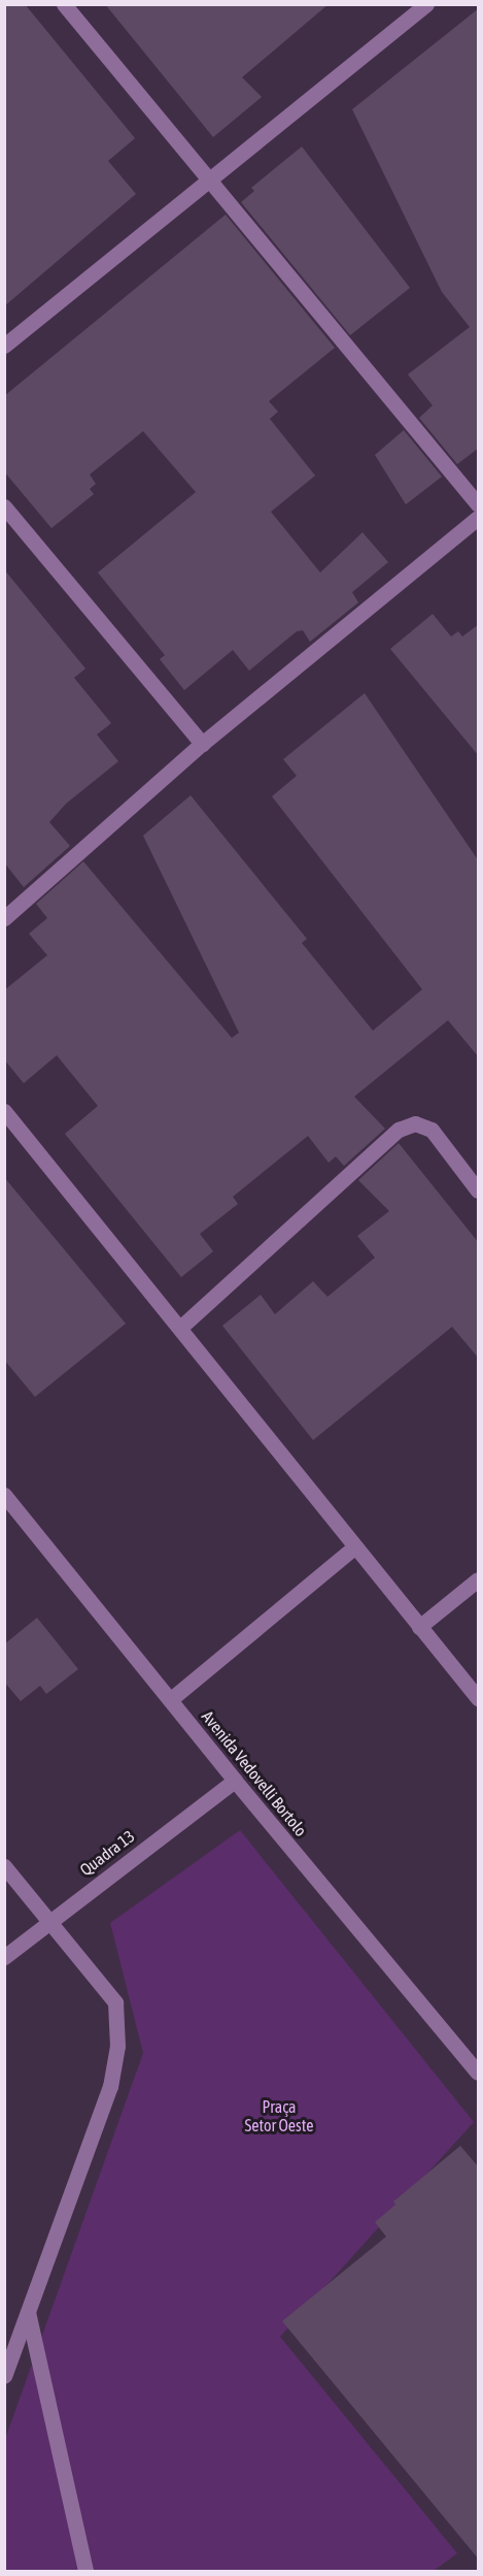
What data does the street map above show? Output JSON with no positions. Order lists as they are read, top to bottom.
{
  "streets": {
    "street": ["Avenida Vedovelli Bortolo", "Quadra 13"]
  },
  "crossings": [
    ["Avenida Vedovelli Bortolo", "Quadra 13"]
  ],
  "parks": ["Praça Setor Oeste"]
}
